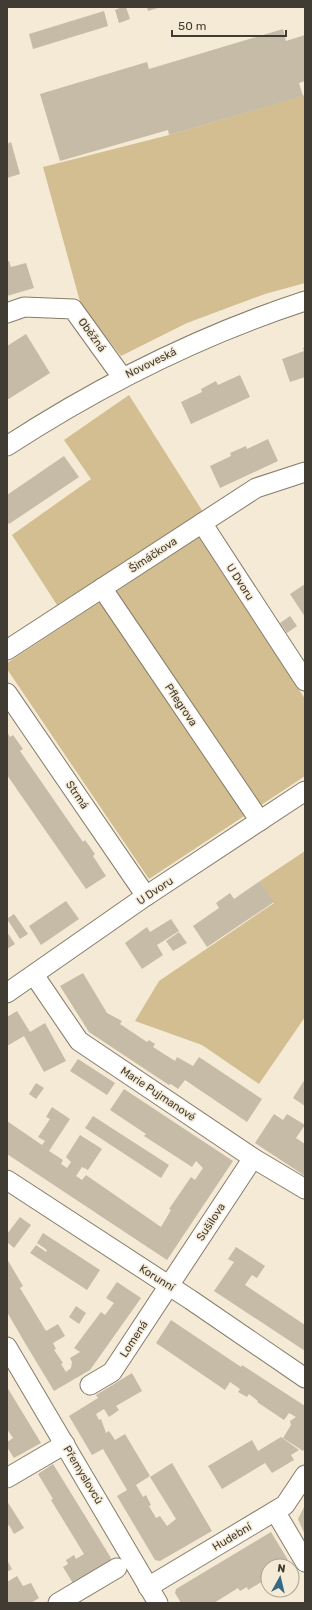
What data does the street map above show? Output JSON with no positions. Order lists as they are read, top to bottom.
{
  "streets": {
    "street": [
      "Oběžná",
      "Novoveská",
      "Šimáčkova",
      "U Dvoru",
      "Pflegrova",
      "Strmá",
      "Marie Pujmanové",
      "Sušilova",
      "Korunní",
      "Lomená",
      "Přemyslovců",
      "Hudební"
    ]
  },
  "crossings": [
    ["Oběžná", "Novoveská"],
    ["Šimáčkova", "U Dvoru"],
    ["Šimáčkova", "Pflegrova"],
    ["U Dvoru", "Pflegrova"],
    ["U Dvoru", "Strmá"],
    ["U Dvoru", "Marie Pujmanové"],
    ["Marie Pujmanové", "Sušilova"],
    ["Sušilova", "Korunní"],
    ["Sušilova", "Lomená"],
    ["Korunní", "Lomená"],
    ["Přemyslovců", "Hudební"]
  ],
  "scale_bar": "50 m",
  "north": "top"
}
